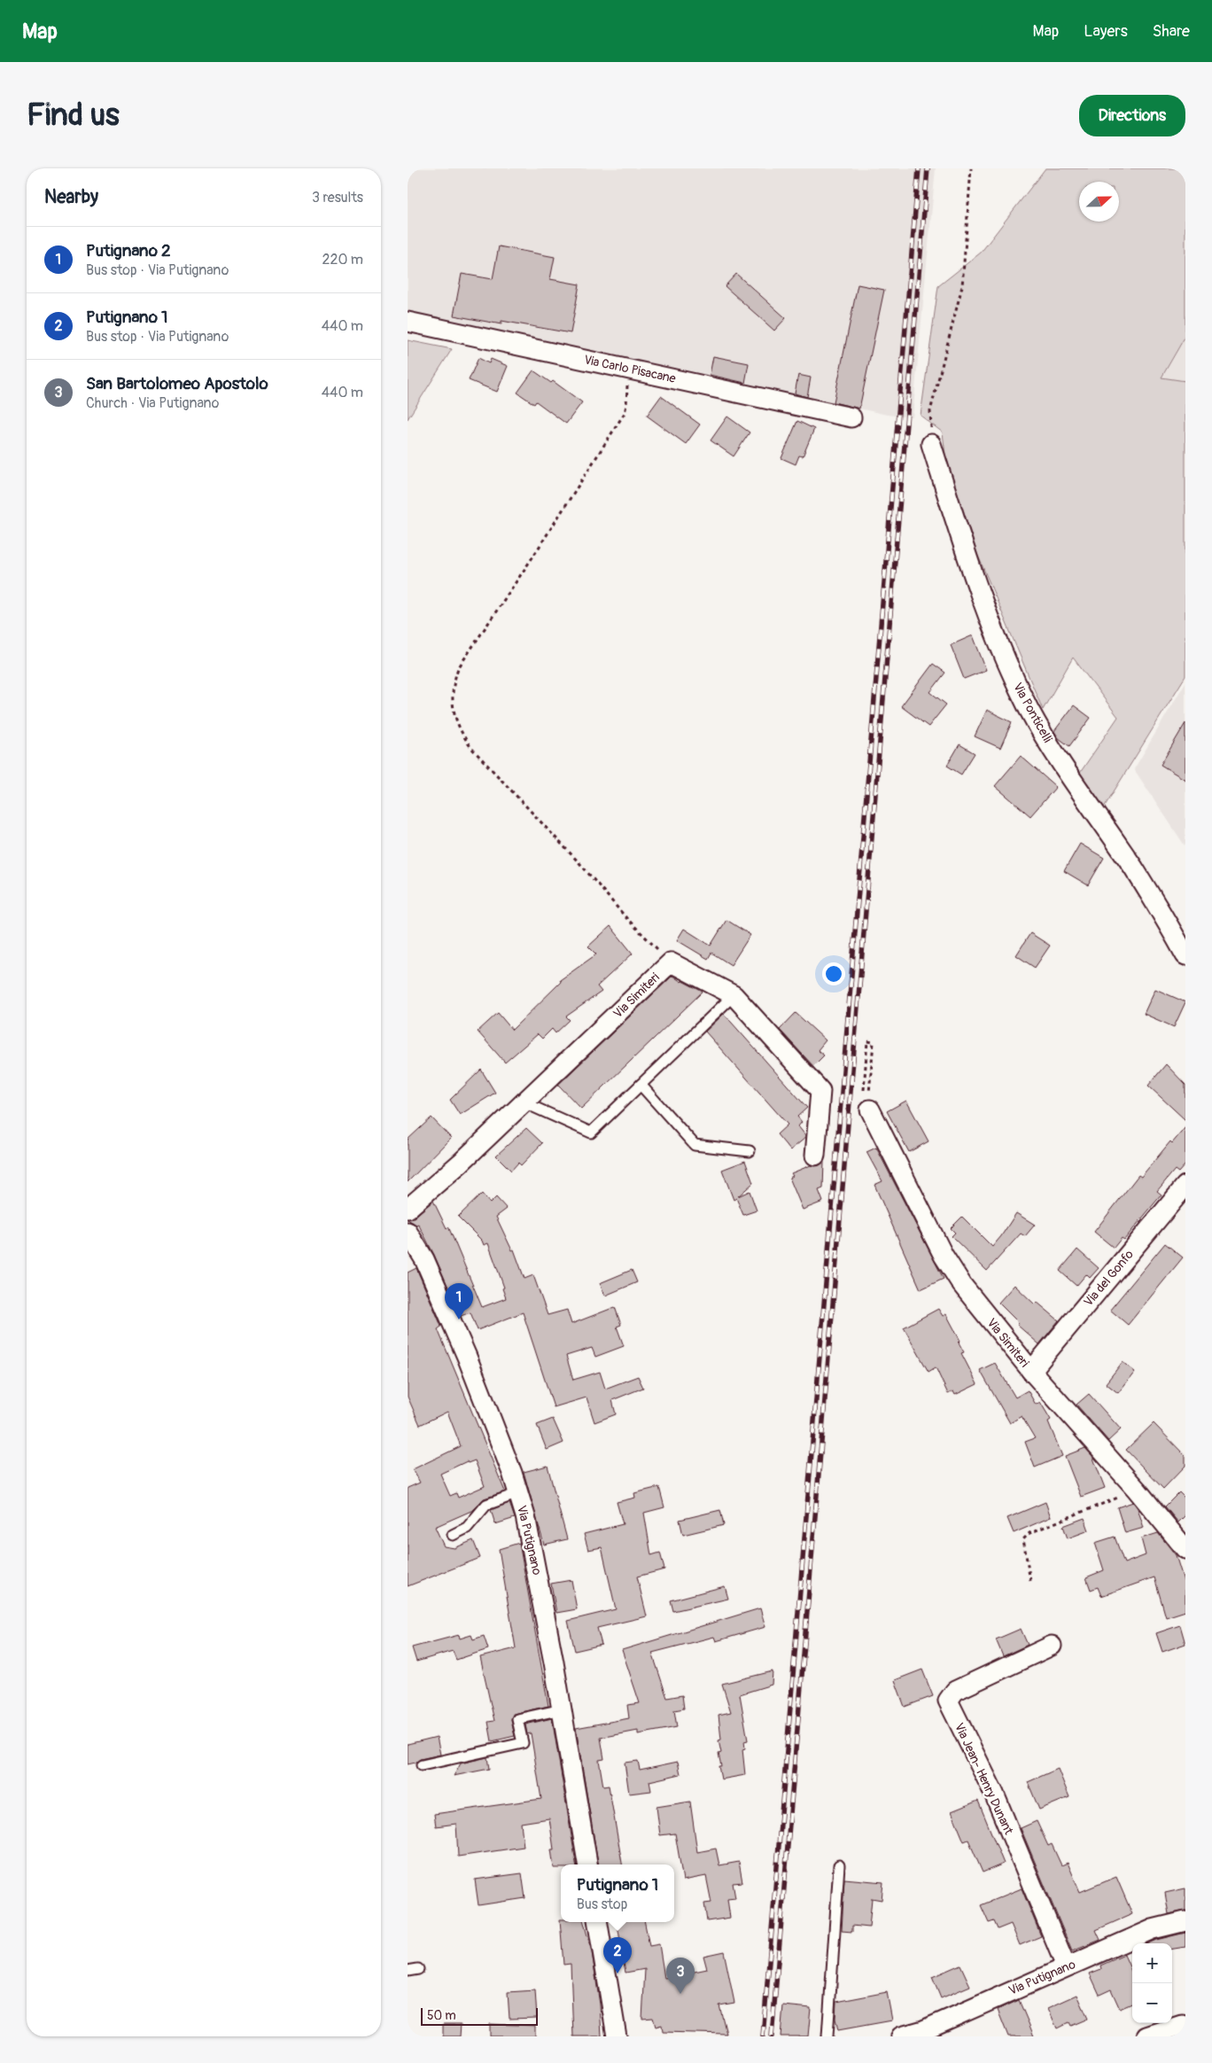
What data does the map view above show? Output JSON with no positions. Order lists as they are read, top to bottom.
{
  "streets": {
    "street": [
      "Via Carlo Pisacane",
      "Via Ponticelli",
      "Via Simiteri",
      "Via del Gonfo",
      "Via Putignano",
      "Via Jean- Henry Dunant"
    ]
  },
  "crossings": [
    ["Via Simiteri", "Via del Gonfo"],
    ["Via Putignano", "Via Jean- Henry Dunant"]
  ],
  "scale_bar": "50 m",
  "north": "right",
  "page": {
    "header": "Map",
    "nav": ["Map", "Layers", "Share"],
    "buttons": "Directions",
    "title": "Find us",
    "heading": ["Nearby", "3 results"],
    "list": [
      {
        "mark": "1",
        "name": "Putignano 2",
        "note": "Bus stop · Via Putignano",
        "value": "220 m"
      },
      {
        "mark": "2",
        "name": "Putignano 1",
        "note": "Bus stop · Via Putignano",
        "value": "440 m"
      },
      {
        "mark": "3",
        "name": "San Bartolomeo Apostolo",
        "note": "Church · Via Putignano",
        "value": "440 m"
      }
    ],
    "pins": ["1", "2", "3"],
    "popup": ["Putignano 1", "Bus stop"],
    "map_buttons": ["+", "−"],
    "scale": "50 m"
  }
}
